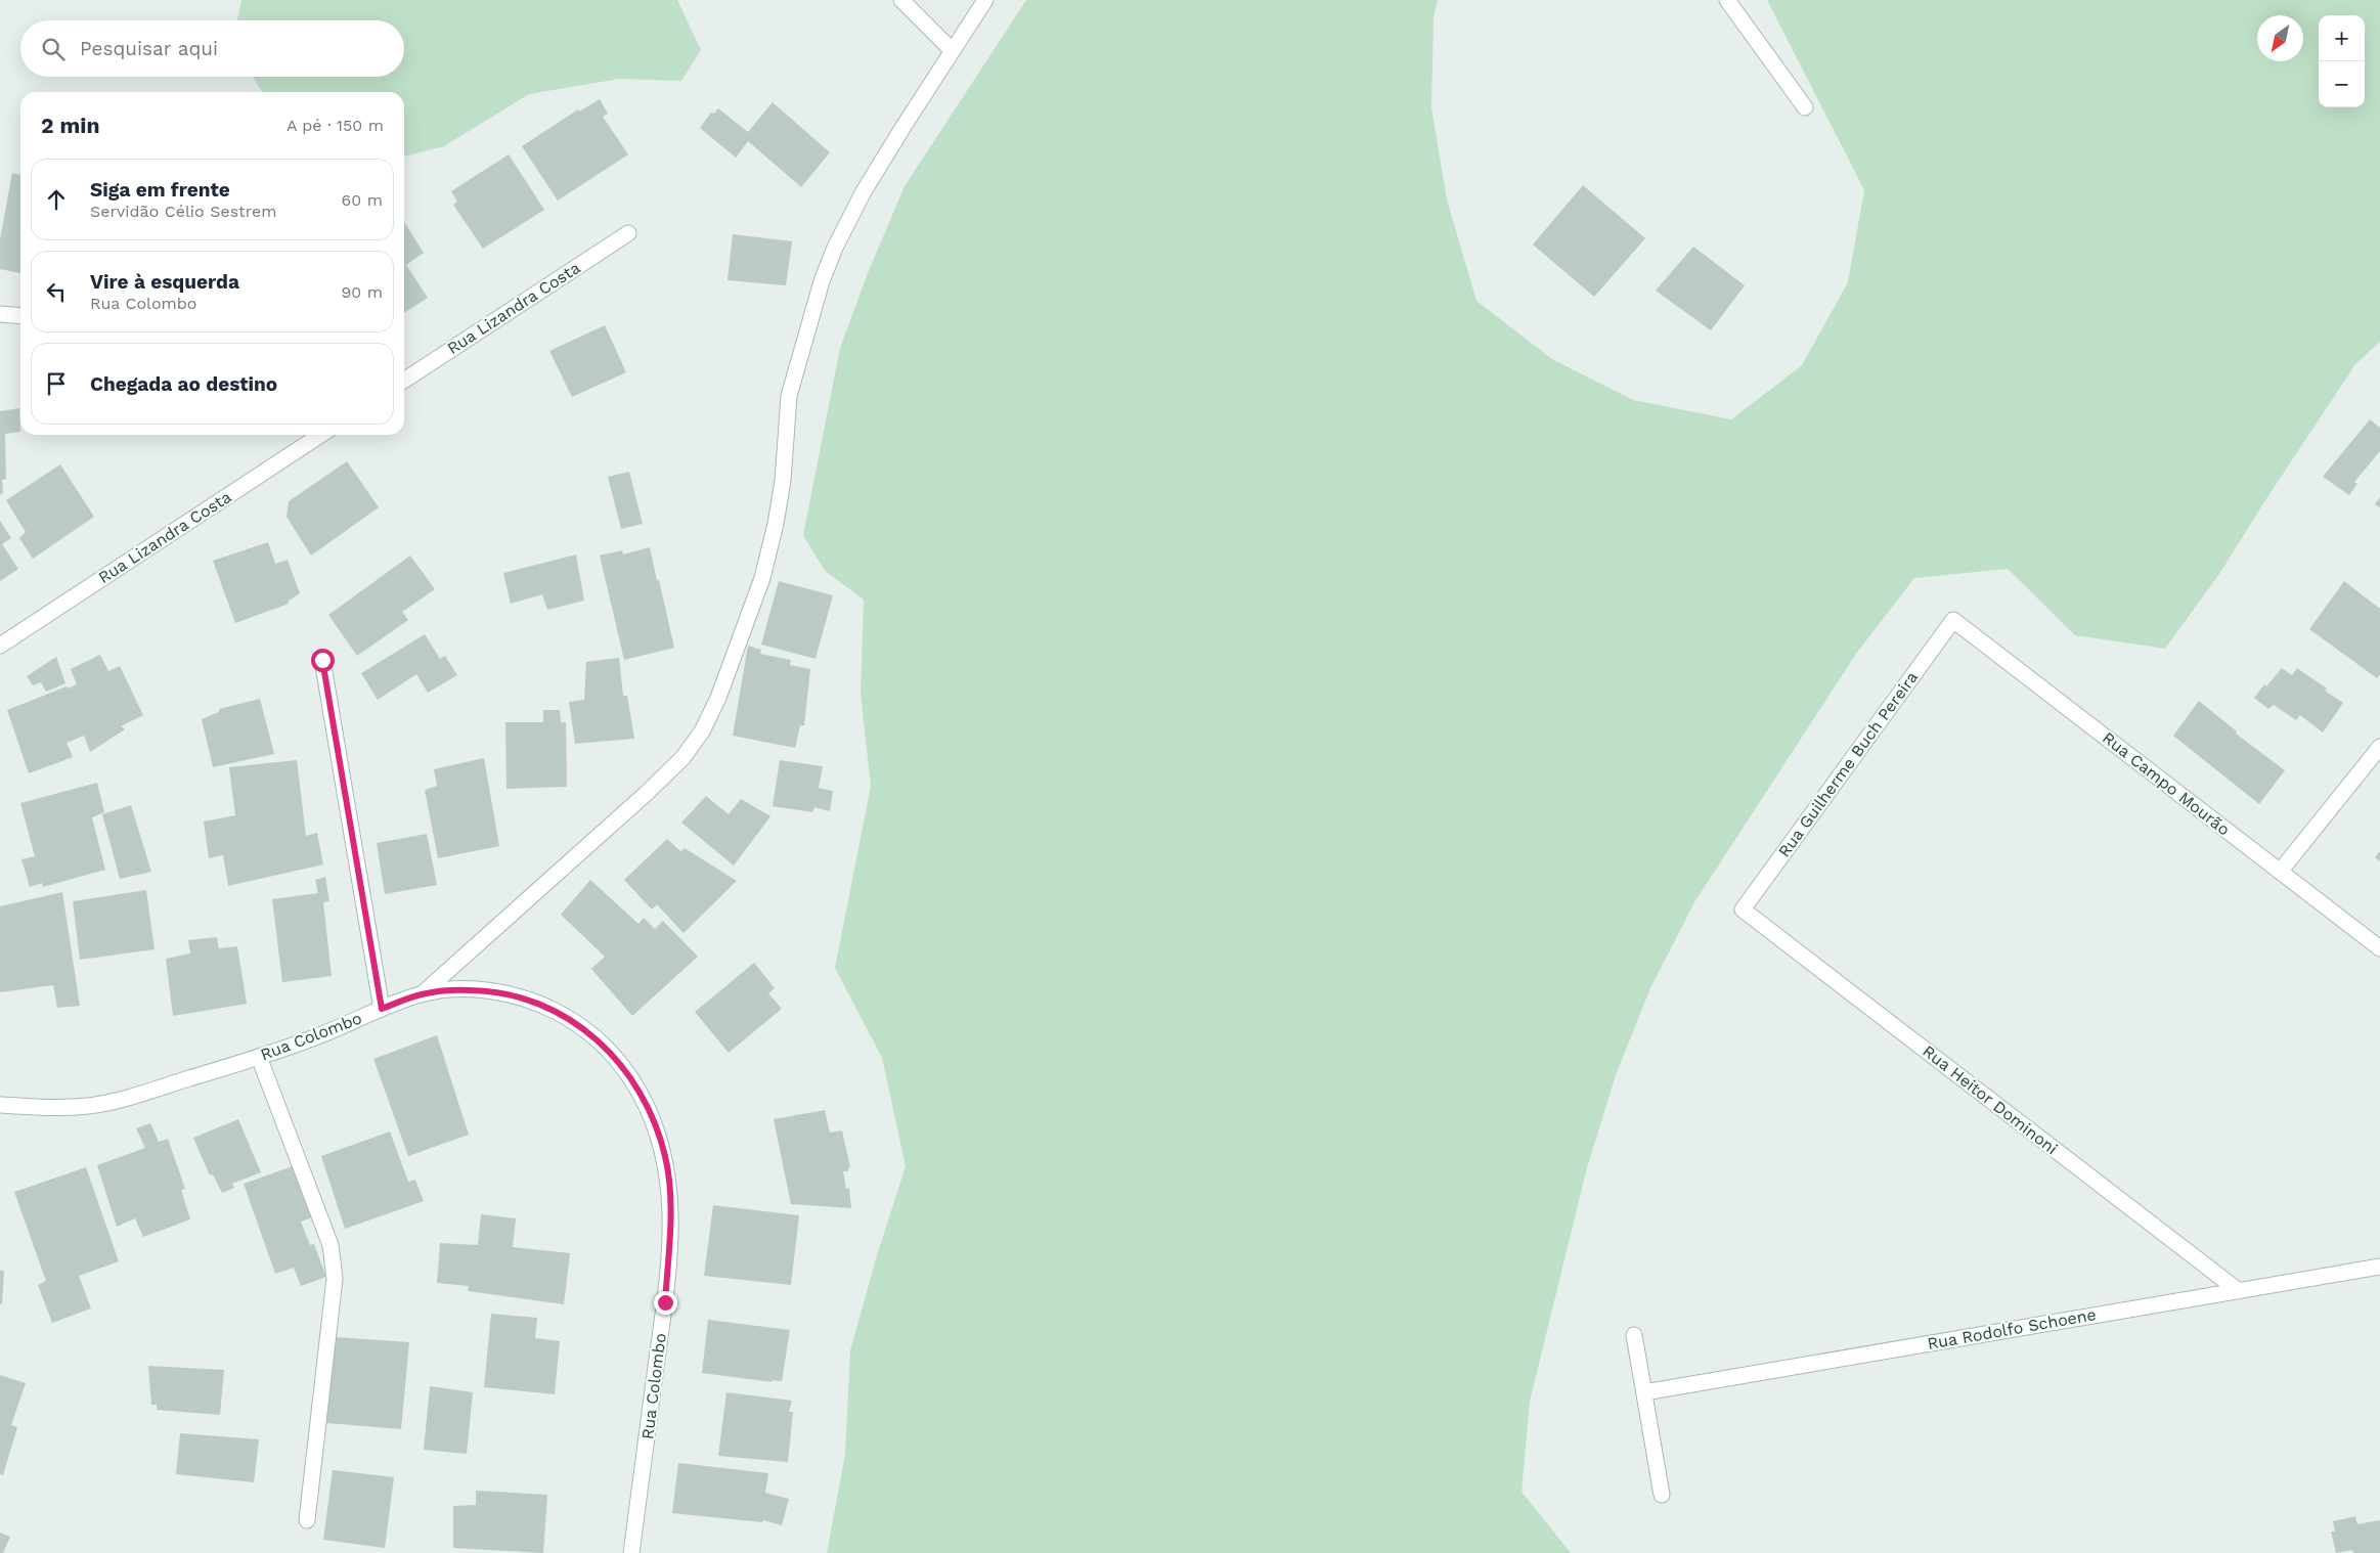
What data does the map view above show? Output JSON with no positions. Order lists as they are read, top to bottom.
{
  "streets": {
    "street": [
      "Rua Lizandra Costa",
      "Rua Guilherme Buch Pereira",
      "Rua Campo Mourão",
      "Rua Colombo",
      "Rua Heitor Dominoni",
      "Rua Rodolfo Schoene"
    ]
  },
  "crossings": [
    ["Rua Guilherme Buch Pereira", "Rua Campo Mourão"],
    ["Rua Guilherme Buch Pereira", "Rua Heitor Dominoni"],
    ["Rua Heitor Dominoni", "Rua Rodolfo Schoene"]
  ],
  "north": "bottom left",
  "page": {
    "map_buttons": ["+", "−"],
    "search": "Pesquisar aqui",
    "heading": ["2 min", "A pé · 150 m"],
    "list": [
      ["Siga em frente", "Servidão Célio Sestrem", "60 m"],
      ["Vire à esquerda", "Rua Colombo", "90 m"],
      "Chegada ao destino"
    ]
  }
}
